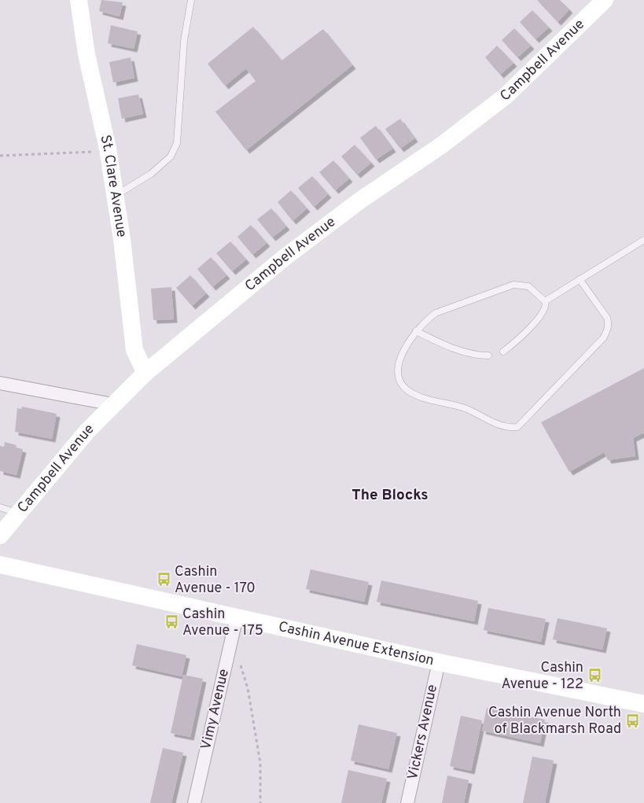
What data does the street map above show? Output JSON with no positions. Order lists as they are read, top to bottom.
{
  "streets": {
    "street": [
      "Campbell Avenue",
      "St. Clare Avenue",
      "Cashin Avenue Extension",
      "Vimy Avenue",
      "Vickers Avenue"
    ]
  },
  "crossings": [
    ["Campbell Avenue", "St. Clare Avenue"],
    ["Cashin Avenue Extension", "Vimy Avenue"],
    ["Cashin Avenue Extension", "Vickers Avenue"]
  ],
  "districts": ["The Blocks"],
  "places": {
    "bus stop": [
      "Cashin Avenue - 170",
      "Cashin Avenue - 175",
      "Cashin Avenue - 122",
      "Cashin Avenue North of Blackmarsh Road"
    ]
  }
}
